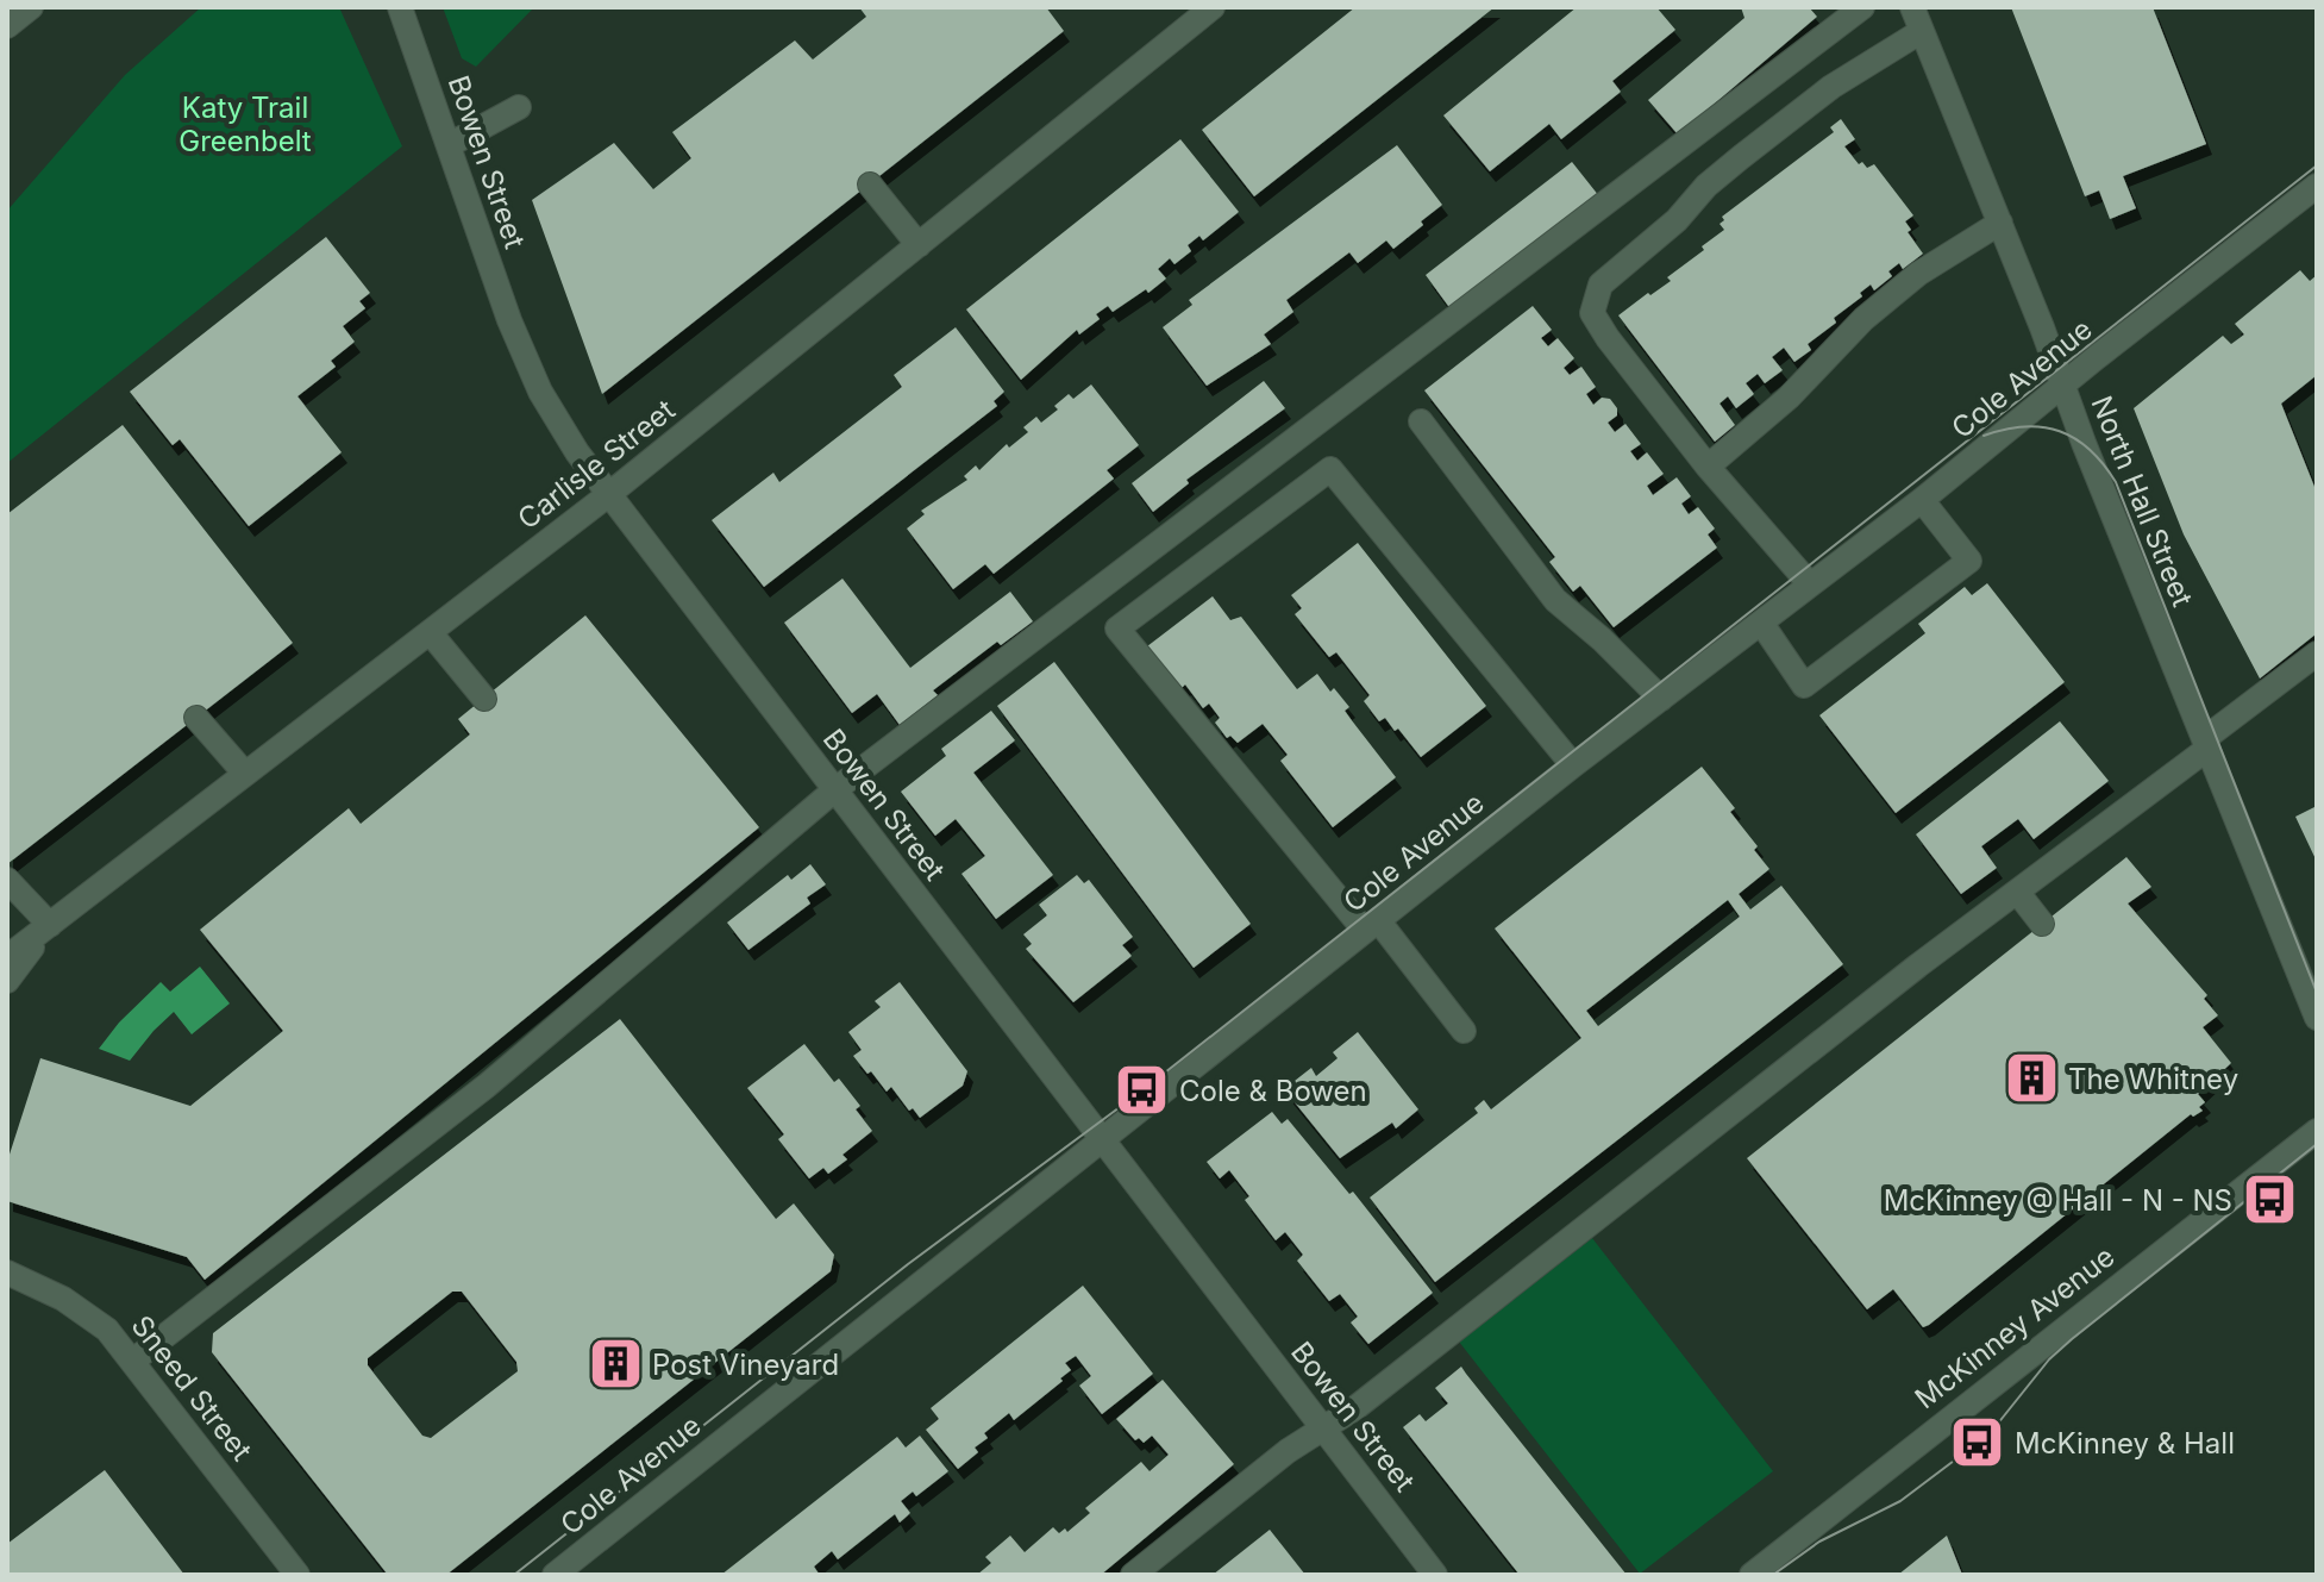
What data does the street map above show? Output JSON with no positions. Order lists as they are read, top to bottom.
{
  "streets": {
    "street": [
      "Bowen Street",
      "Cole Avenue",
      "Carlisle Street",
      "North Hall Street",
      "McKinney Avenue",
      "Sneed Street"
    ]
  },
  "crossings": [
    ["Bowen Street", "Cole Avenue"],
    ["Bowen Street", "Carlisle Street"],
    ["Cole Avenue", "North Hall Street"]
  ],
  "parks": ["Katy Trail Greenbelt"],
  "places": {
    "building": ["The Whitney", "Post Vineyard"],
    "bus stop": ["Cole & Bowen", "McKinney @ Hall - N - NS", "McKinney & Hall"]
  }
}
